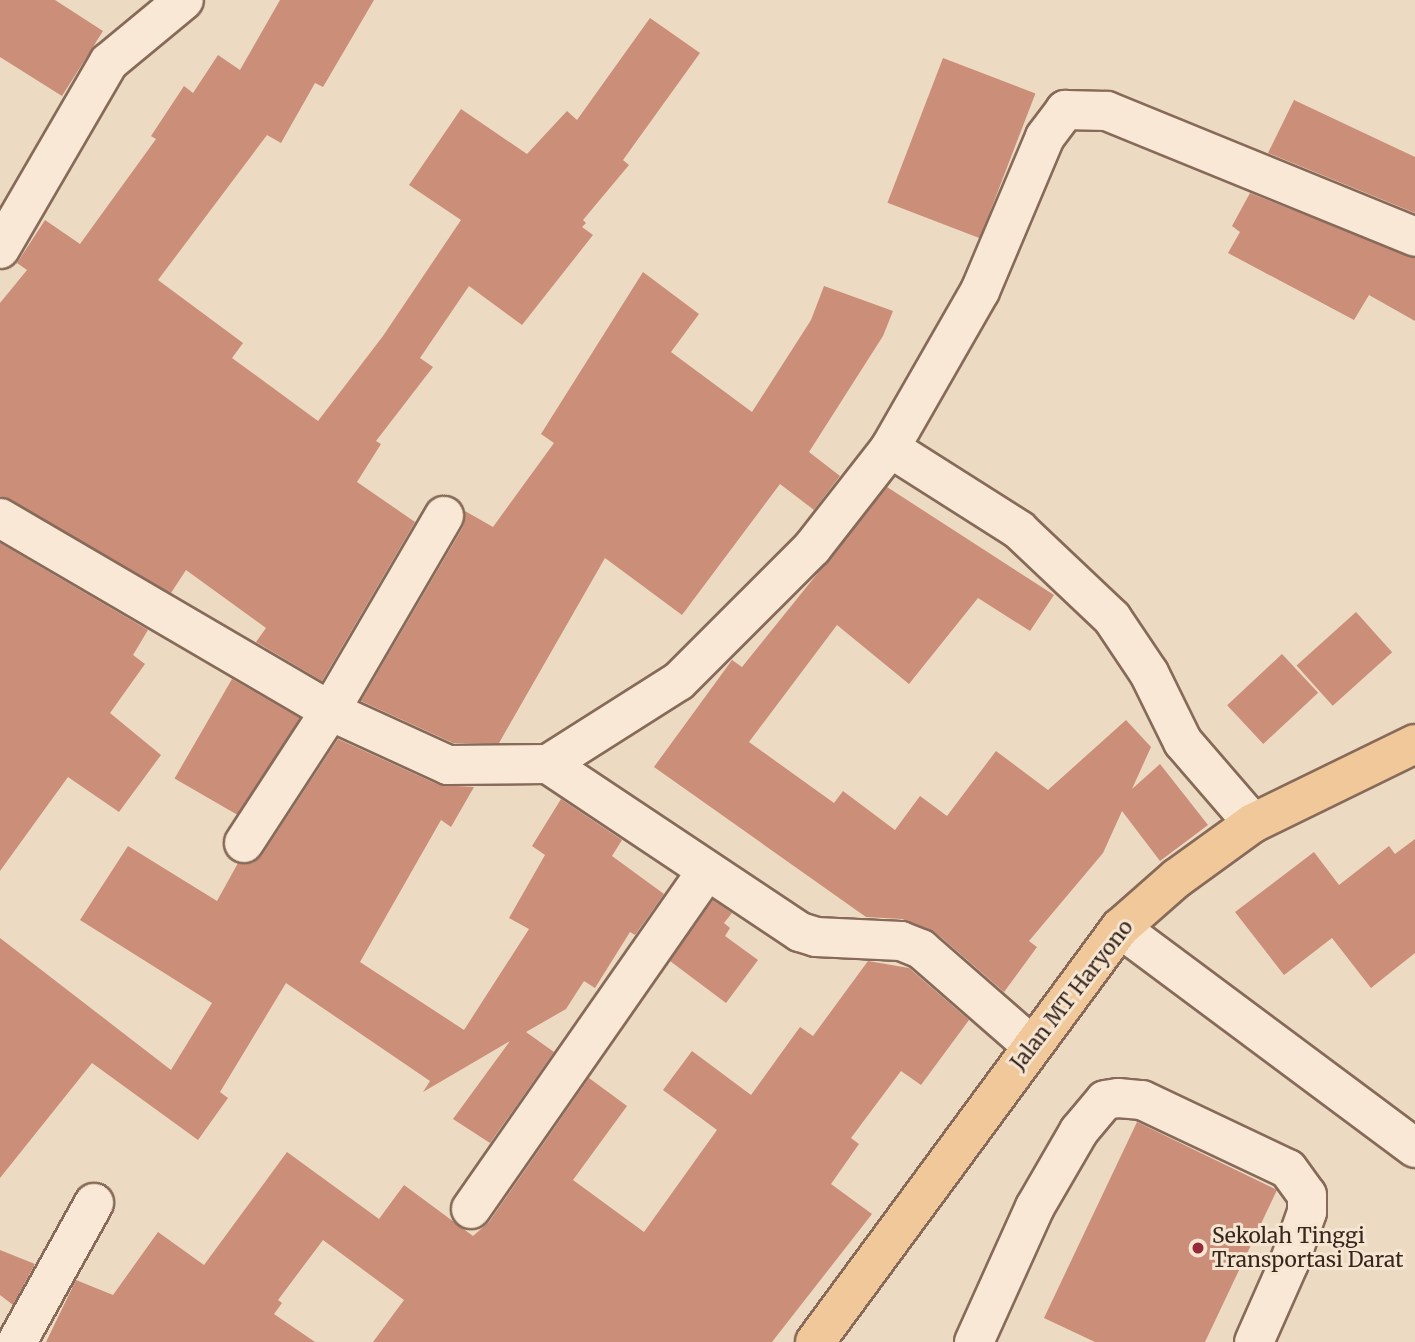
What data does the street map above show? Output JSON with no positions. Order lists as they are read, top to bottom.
{
  "streets": {
    "main road": ["Jalan MT Haryono"]
  },
  "places": ["Sekolah Tinggi Transportasi Darat"]
}
